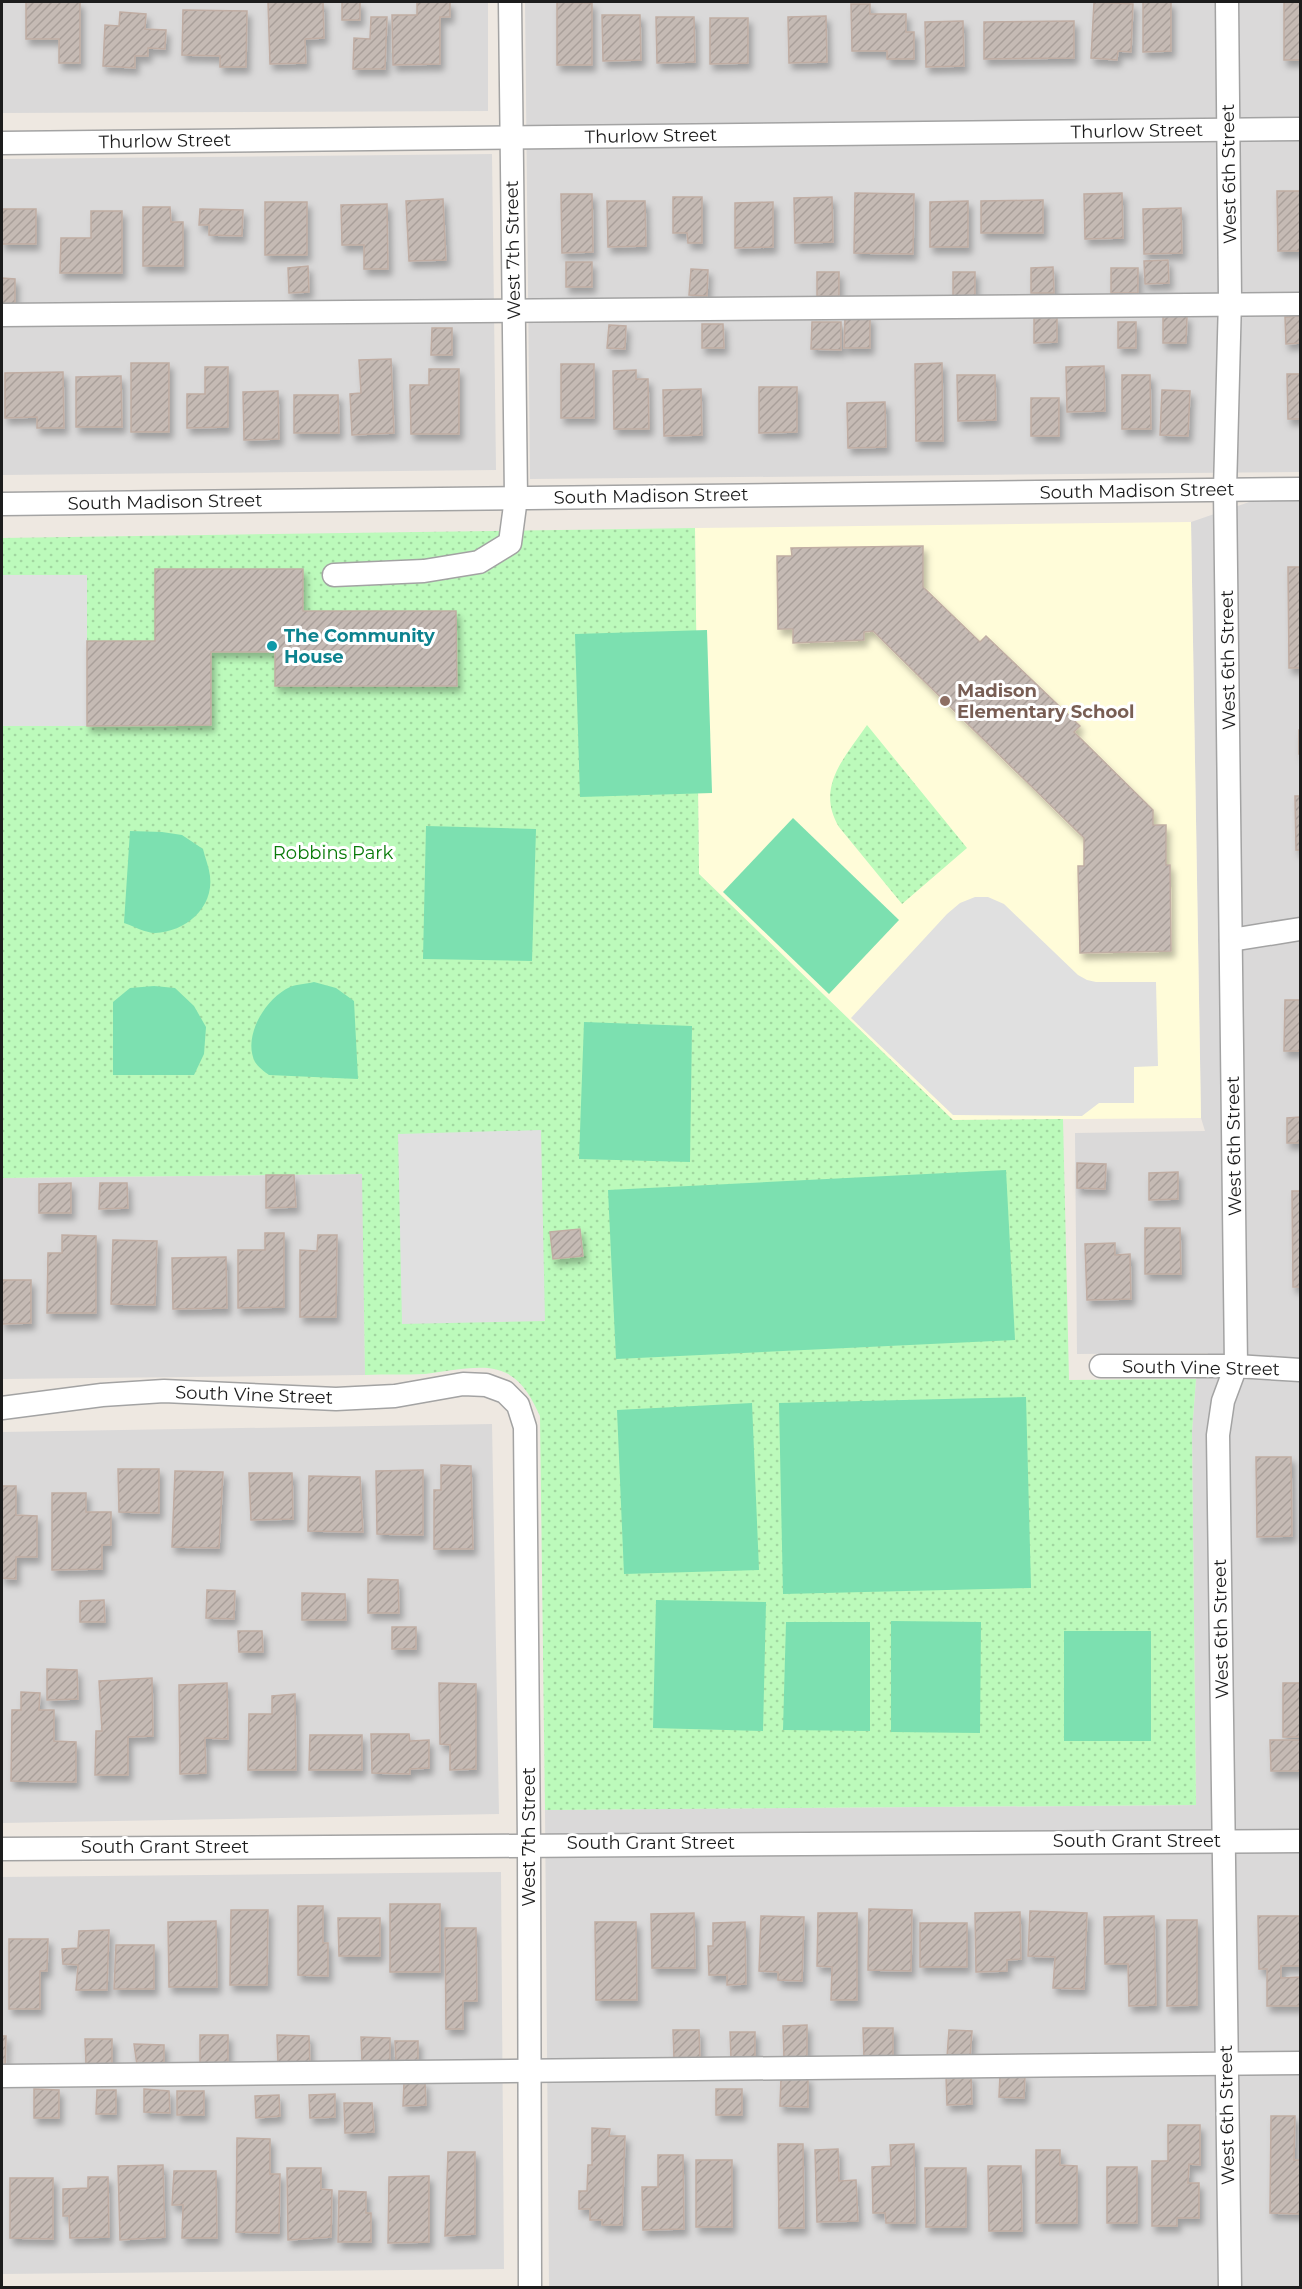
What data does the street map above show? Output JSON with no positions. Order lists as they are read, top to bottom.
{
  "streets": {
    "street": [
      "Thurlow Street",
      "West 6th Street",
      "West 7th Street",
      "South Madison Street",
      "South Vine Street",
      "South Grant Street"
    ]
  },
  "crossings": [
    ["Thurlow Street", "West 6th Street"],
    ["Thurlow Street", "West 7th Street"],
    ["West 6th Street", "South Madison Street"],
    ["West 6th Street", "South Vine Street"],
    ["West 6th Street", "South Grant Street"],
    ["West 7th Street", "South Madison Street"],
    ["West 7th Street", "South Vine Street"],
    ["West 7th Street", "South Grant Street"]
  ],
  "parks": ["Robbins Park"],
  "places": ["The Community House", "Madison Elementary School"]
}
